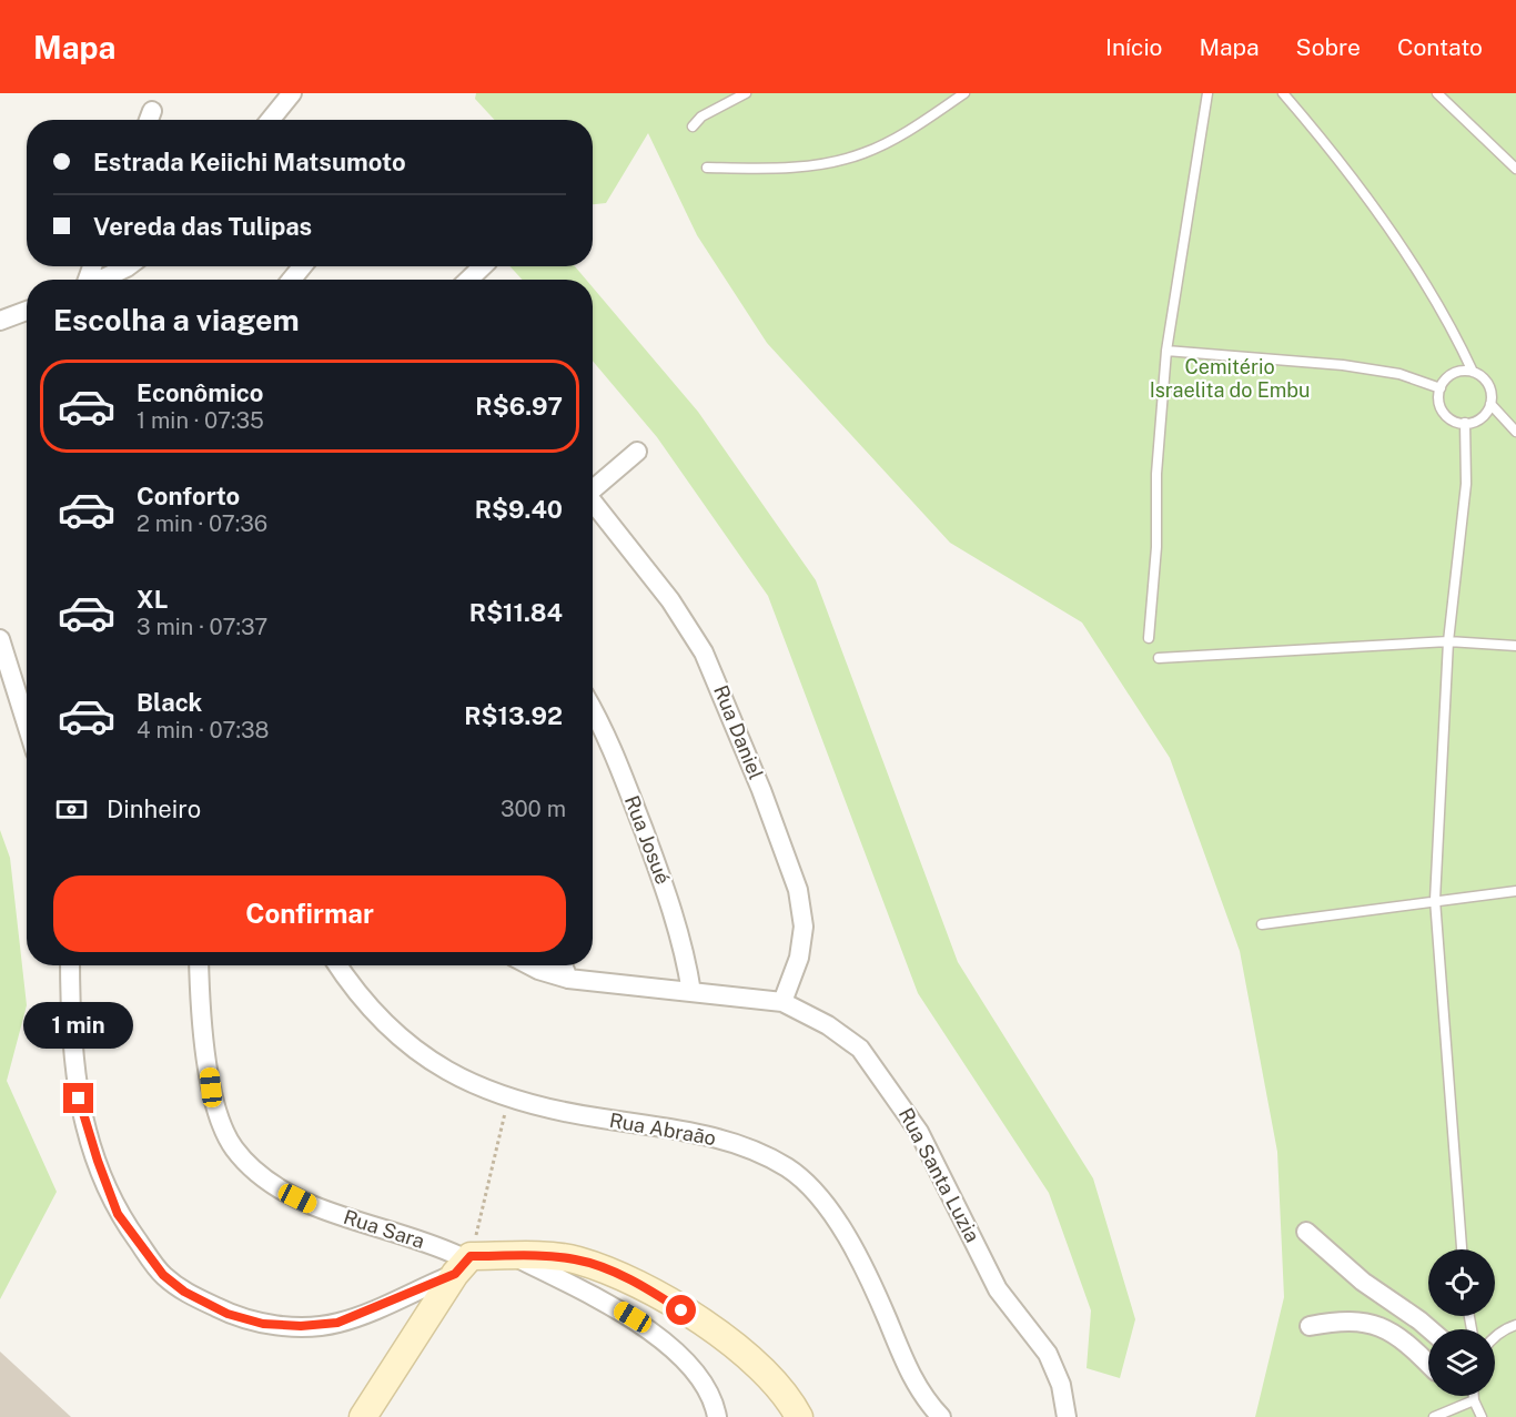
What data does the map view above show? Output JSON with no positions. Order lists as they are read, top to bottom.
{
  "streets": {
    "street": [
      "Rua Daniel",
      "Rua Josué",
      "Rua Abraão",
      "Rua Santa Luzia",
      "Rua Sara"
    ]
  },
  "crossings": [
    ["Rua Daniel", "Rua Santa Luzia"],
    ["Rua Josué", "Rua Santa Luzia"]
  ],
  "parks": ["Cemitério Israelita do Embu"],
  "page": {
    "header": "Mapa",
    "nav": [
      "Início",
      "Mapa",
      "Sobre",
      "Contato"
    ],
    "banner": ["Estrada Keiichi Matsumoto", "Vereda das Tulipas"],
    "heading": "Escolha a viagem",
    "list": [
      {
        "name": "Econômico",
        "note": "1 min · 07:35",
        "value": "R$6.97"
      },
      {
        "name": "Conforto",
        "note": "2 min · 07:36",
        "value": "R$9.40"
      },
      {
        "name": "XL",
        "note": "3 min · 07:37",
        "value": "R$11.84"
      },
      {
        "name": "Black",
        "note": "4 min · 07:38",
        "value": "R$13.92"
      }
    ],
    "pay": ["Dinheiro", "300 m"],
    "buttons": "Confirmar",
    "bubble": "1 min"
  }
}
